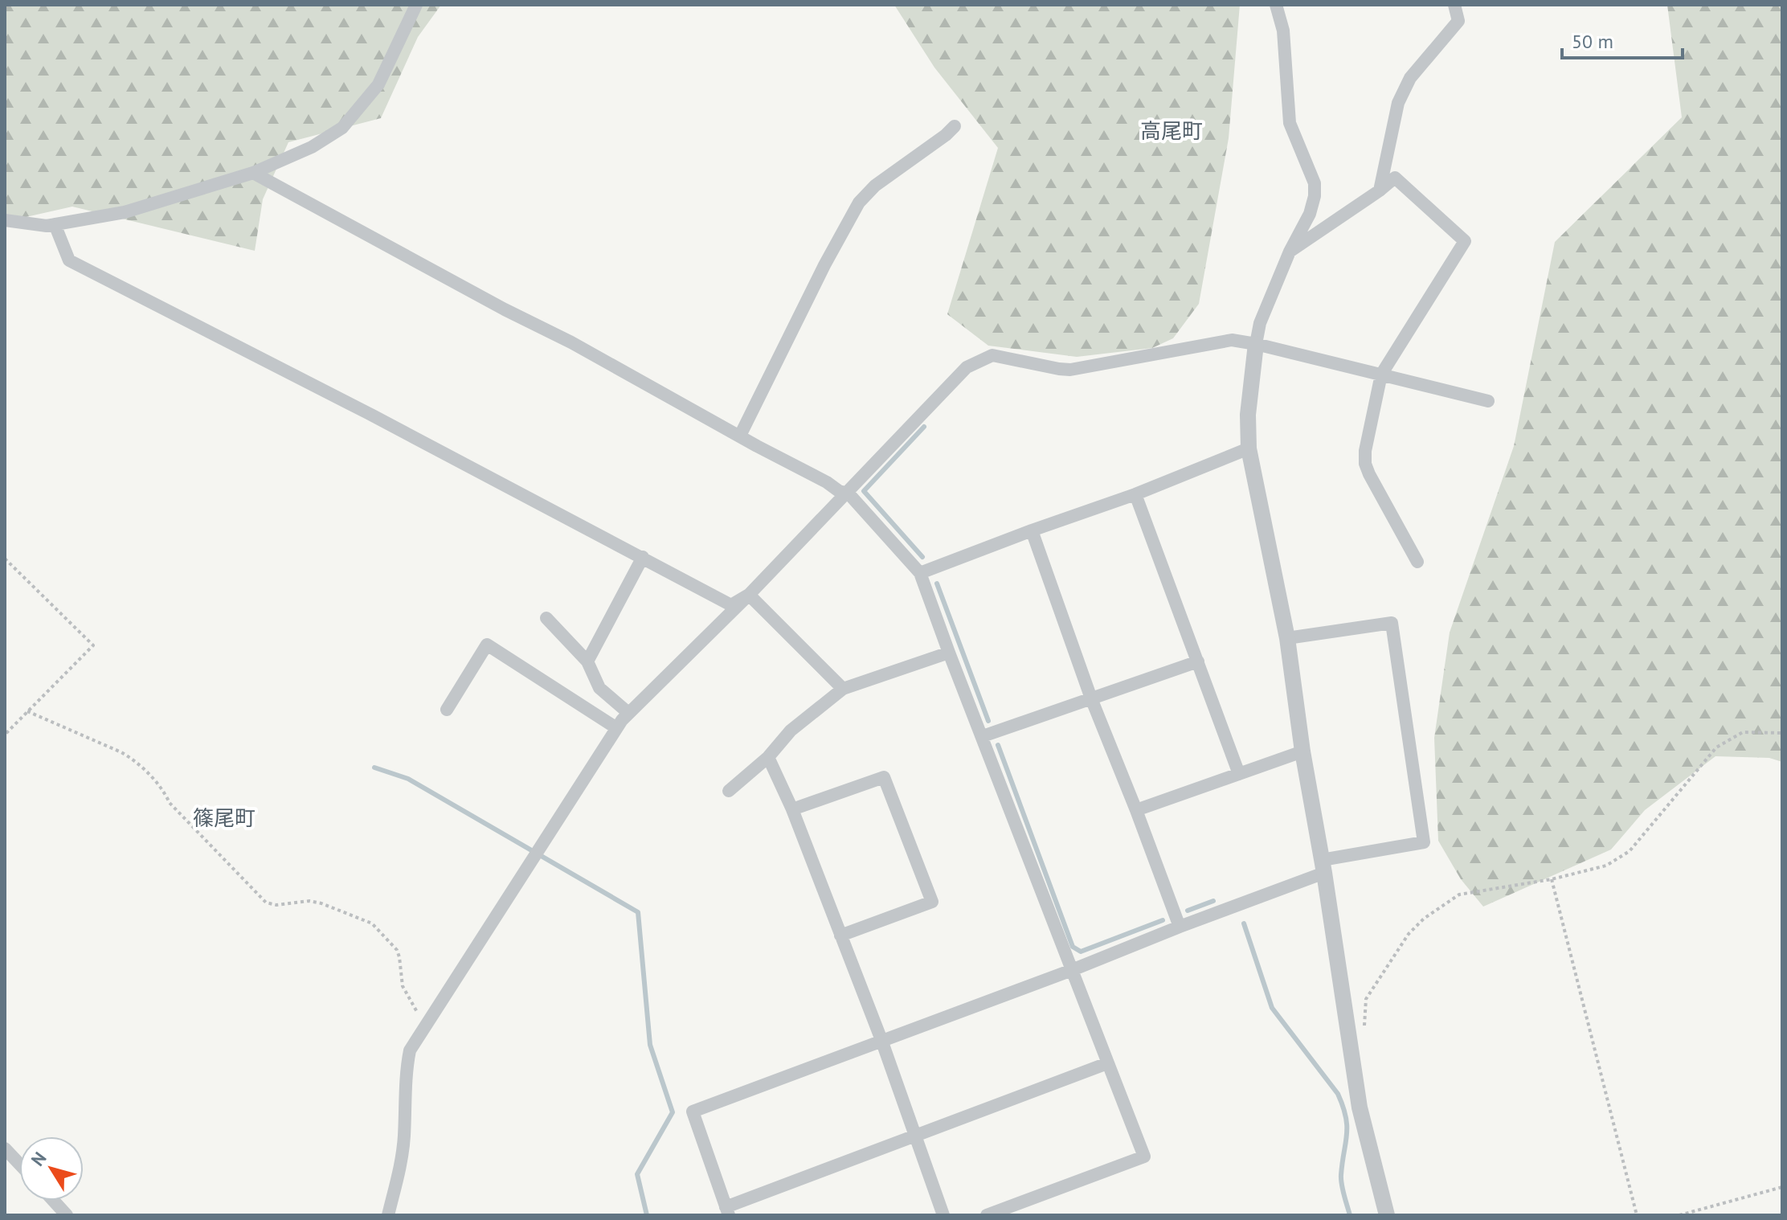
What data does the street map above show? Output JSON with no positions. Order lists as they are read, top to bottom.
{
  "districts": ["高尾町", "篠尾町"],
  "scale_bar": "50 m",
  "north": "top left"
}
